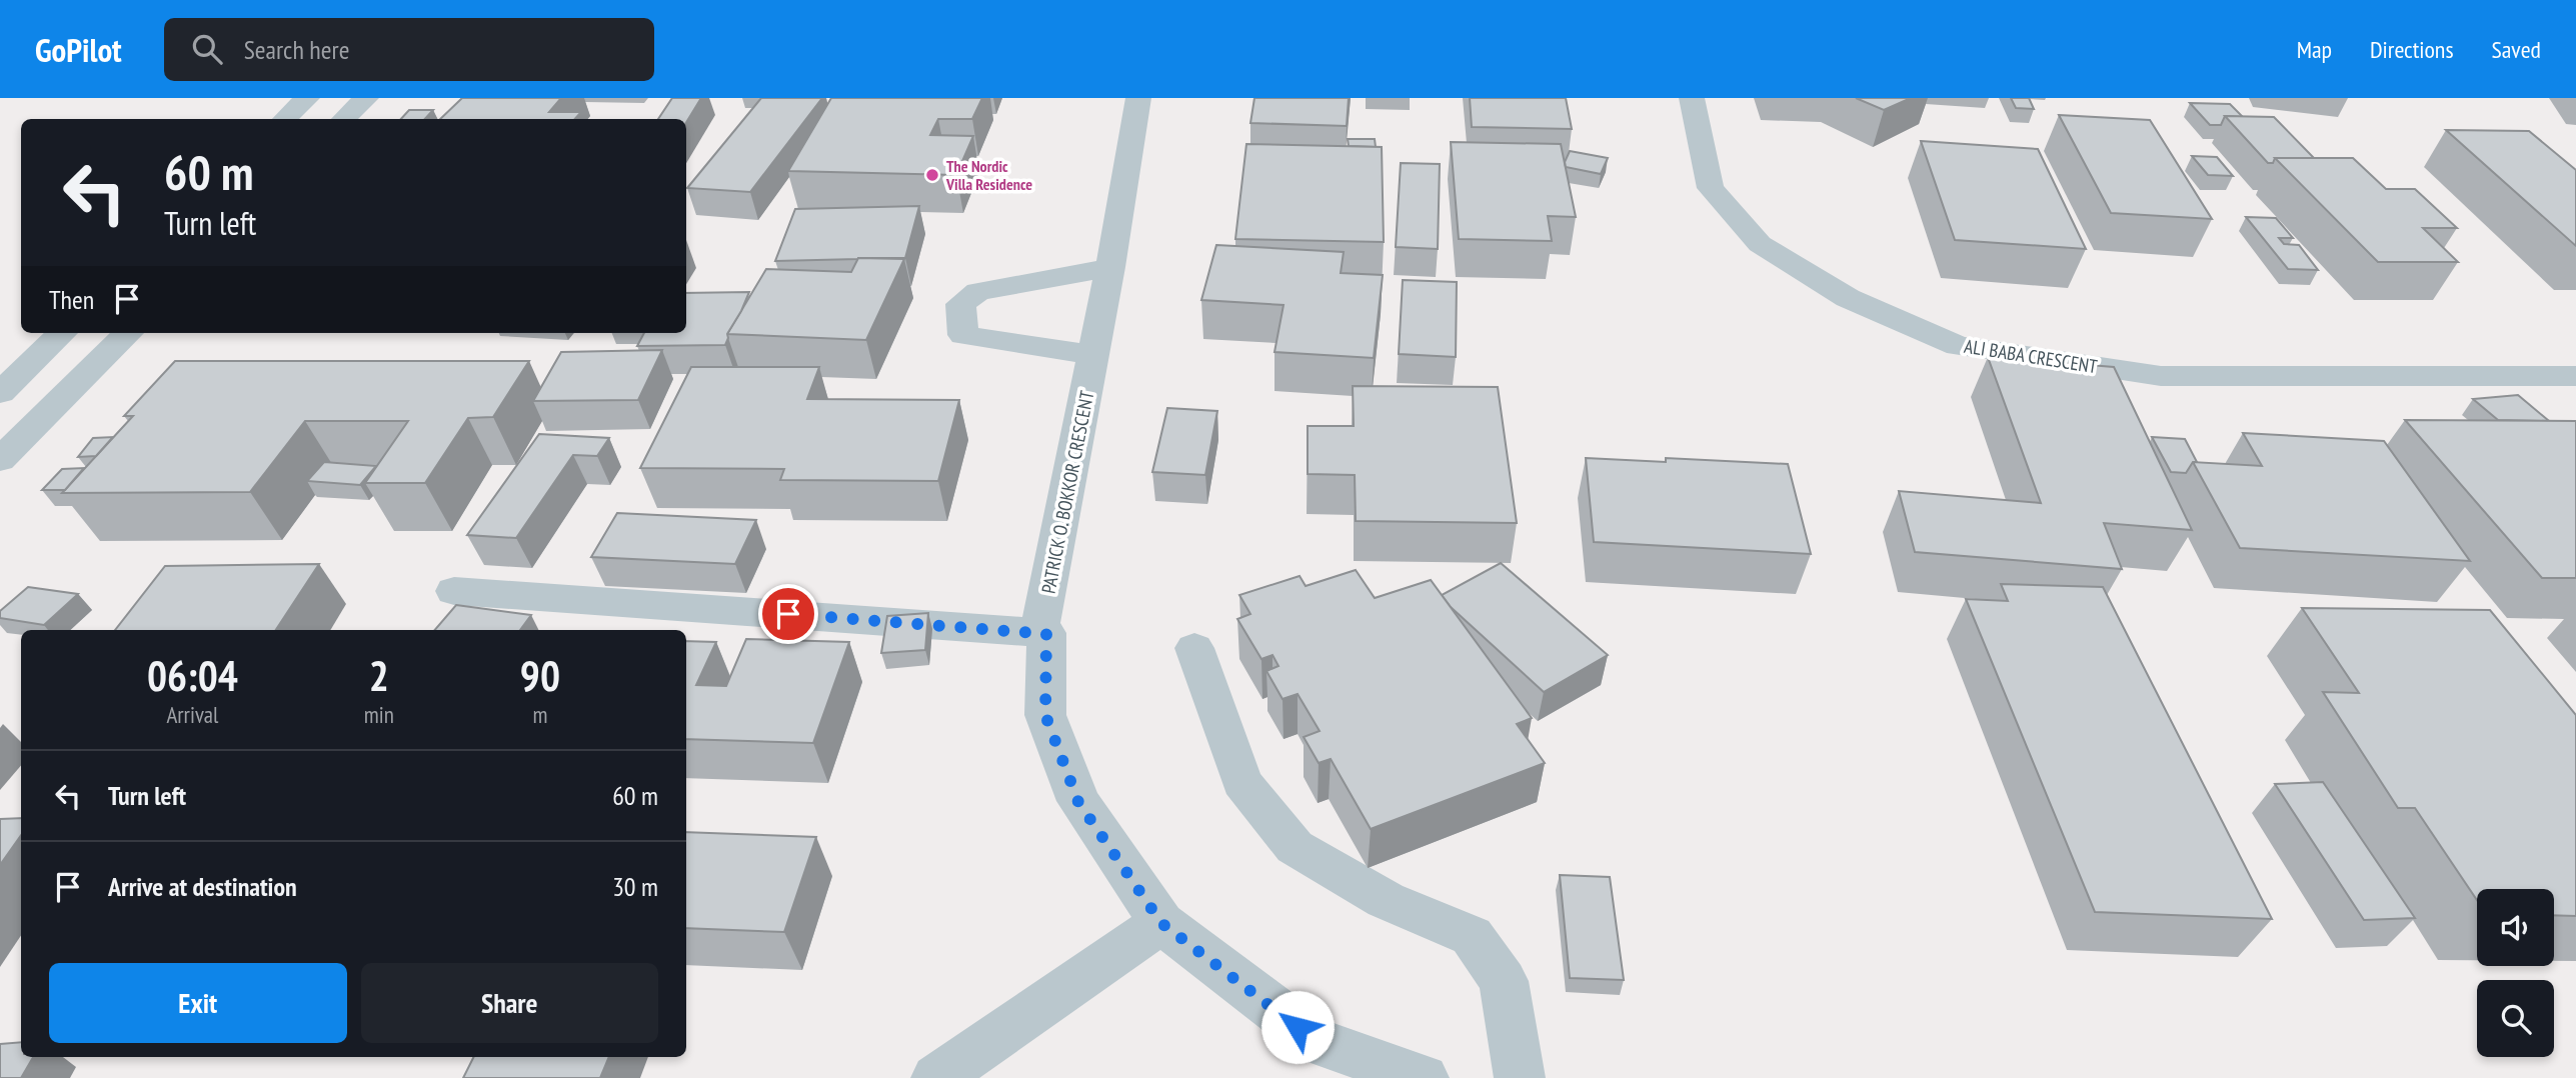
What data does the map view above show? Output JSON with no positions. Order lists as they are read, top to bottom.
{
  "streets": {
    "street": ["ALI BABA CRESCENT", "PATRICK O. BOKKOR CRESCENT"]
  },
  "places": ["The Nordic Villa Residence"],
  "page": {
    "header": "GoPilot",
    "search": "Search here",
    "nav": ["Map", "Directions", "Saved"],
    "turn": ["60 m", "Turn left"],
    "then": "Then",
    "eta": [
      "06:04",
      "Arrival",
      "2",
      "min",
      "90",
      "m"
    ],
    "list": [
      {
        "name": "Turn left",
        "value": "60 m"
      },
      {
        "name": "Arrive at destination",
        "value": "30 m"
      }
    ],
    "buttons": ["Exit", "Share"]
  }
}
